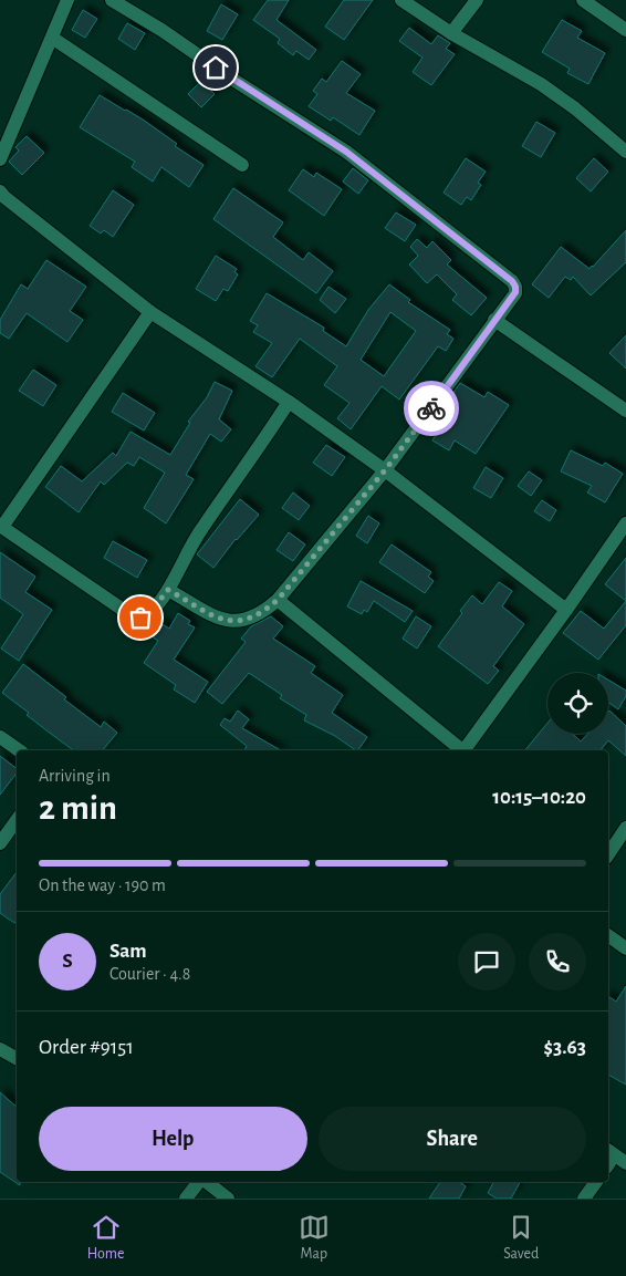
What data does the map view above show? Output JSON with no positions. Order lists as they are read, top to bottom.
{
  "page": {
    "heading": ["2 min", "Arriving in", "10:15–10:20"],
    "panel": [
      "Sam",
      "Courier · 4.8",
      "Order #9151",
      "$3.63"
    ],
    "bar": "On the way · 190 m",
    "round": "S",
    "buttons": ["Help", "Share"],
    "tabs": ["Home", "Map", "Saved"]
  }
}
